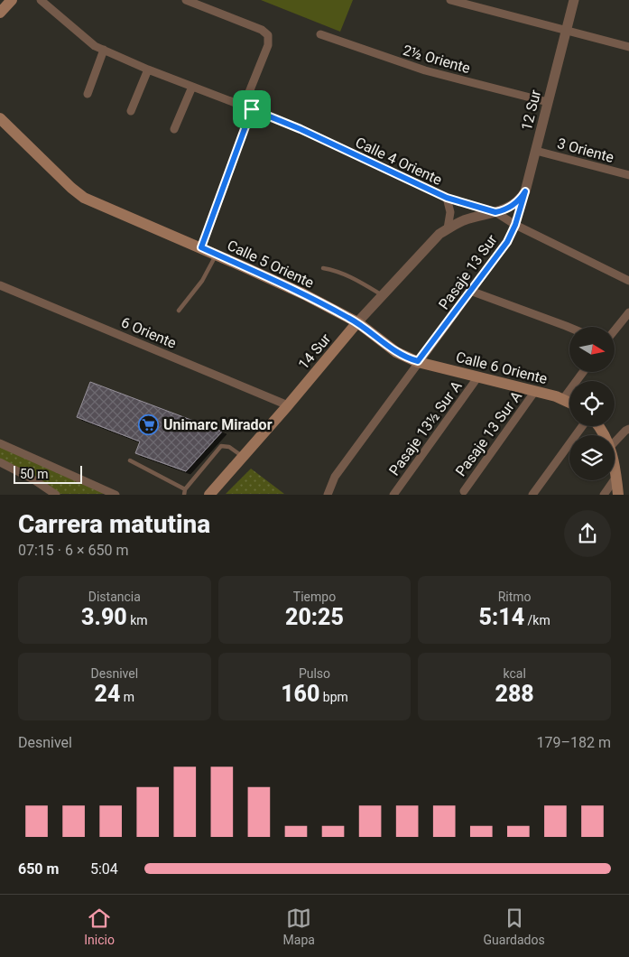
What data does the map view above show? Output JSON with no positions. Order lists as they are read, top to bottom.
{
  "streets": {
    "main road": ["Calle 5 Oriente", "14 Sur", "Calle 6 Oriente"],
    "street": [
      "2½ Oriente",
      "12 Sur",
      "3 Oriente",
      "Calle 4 Oriente",
      "Pasaje 13 Sur",
      "6 Oriente",
      "Pasaje 13½ Sur A",
      "Pasaje 13 Sur A"
    ]
  },
  "crossings": [
    ["2½ Oriente", "12 Sur"],
    ["12 Sur", "3 Oriente"],
    ["12 Sur", "Pasaje 13 Sur"],
    ["Calle 4 Oriente", "Pasaje 13 Sur"],
    ["Calle 4 Oriente", "14 Sur"],
    ["Calle 5 Oriente", "Pasaje 13 Sur"],
    ["Calle 5 Oriente", "14 Sur"],
    ["Calle 5 Oriente", "Calle 6 Oriente"],
    ["Pasaje 13 Sur", "Calle 6 Oriente"],
    ["6 Oriente", "14 Sur"],
    ["Calle 6 Oriente", "Pasaje 13½ Sur A"],
    ["Calle 6 Oriente", "Pasaje 13 Sur A"]
  ],
  "places": {
    "supermarket": ["Unimarc Mirador"]
  },
  "scale_bar": "50 m",
  "north": "right",
  "page": {
    "scale": "50 m",
    "heading": ["Carrera matutina", "07:15 · 6 × 650 m"],
    "stats": [
      ["Distancia", "3.90 km"],
      ["Tiempo", "20:25"],
      ["Ritmo", "5:14 /km"],
      ["Desnivel", "24 m"],
      ["Pulso", "160 bpm"],
      ["kcal", "288"]
    ],
    "chart": ["Desnivel", "179–182 m"],
    "list": [
      {
        "name": "650 m",
        "note": "5:04"
      }
    ],
    "tabs": ["Inicio", "Mapa", "Guardados"]
  }
}
